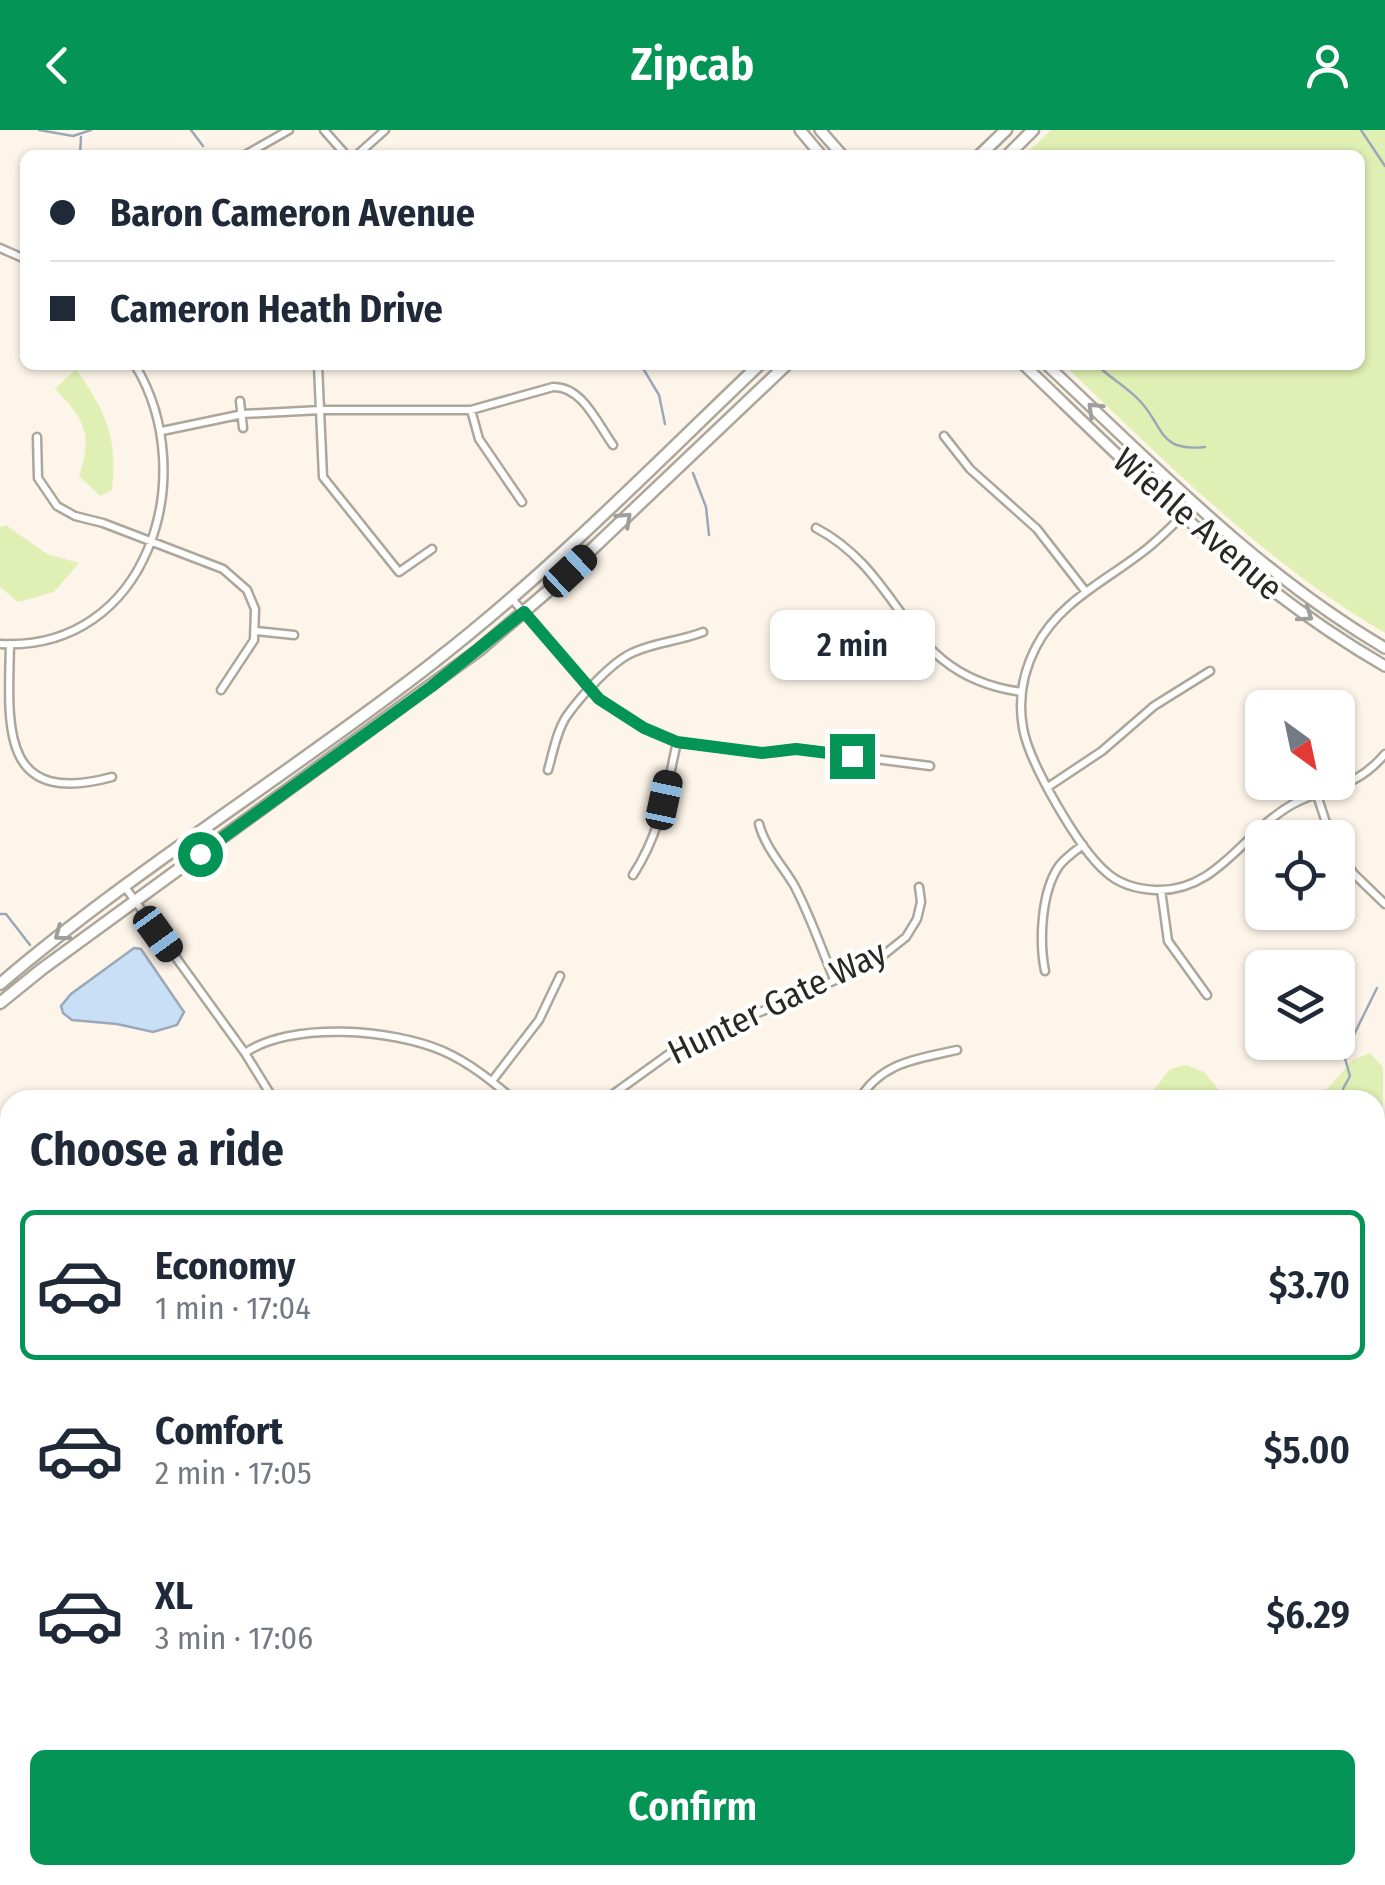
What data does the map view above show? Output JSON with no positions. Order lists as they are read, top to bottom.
{
  "streets": {
    "main road": ["Wiehle Avenue"],
    "street": ["Hunter Gate Way"]
  },
  "north": "bottom right",
  "page": {
    "header": "Zipcab",
    "banner": ["Baron Cameron Avenue", "Cameron Heath Drive"],
    "bubble": "2 min",
    "heading": "Choose a ride",
    "list": [
      {
        "name": "Economy",
        "note": "1 min · 17:04",
        "value": "$3.70"
      },
      {
        "name": "Comfort",
        "note": "2 min · 17:05",
        "value": "$5.00"
      },
      {
        "name": "XL",
        "note": "3 min · 17:06",
        "value": "$6.29"
      }
    ],
    "buttons": "Confirm"
  }
}
